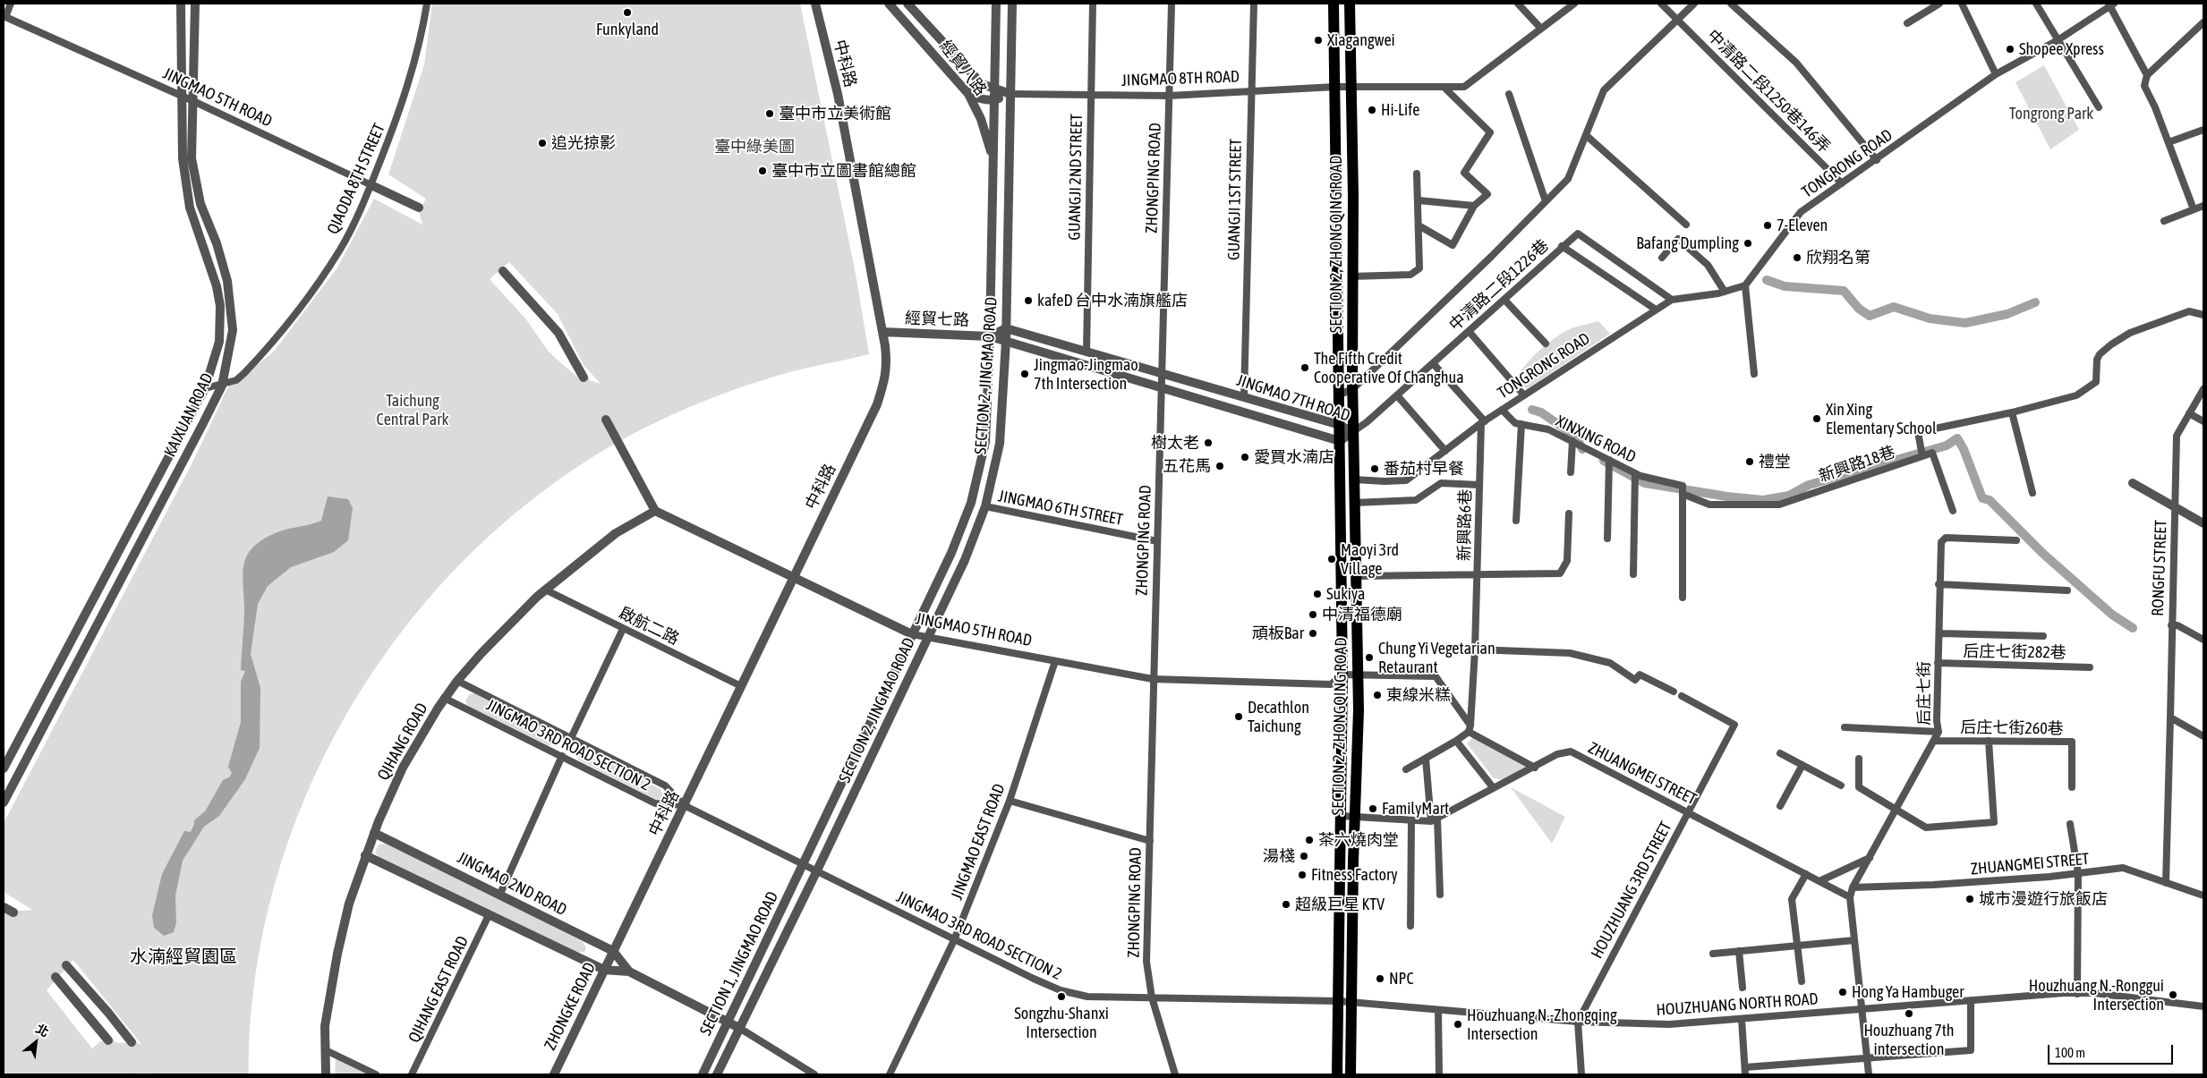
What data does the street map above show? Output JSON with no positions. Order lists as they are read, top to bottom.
{
  "streets": {
    "main road": ["SECTION 2, ZHONGQING ROAD"],
    "street": [
      "中科路",
      "經貿八路",
      "JINGMAO 8TH ROAD",
      "中清路二段1250巷146弄",
      "JINGMAO 5TH ROAD",
      "TONGRONG ROAD",
      "GUANGJI 2ND STREET",
      "ZHONGPING ROAD",
      "QIAODA 8TH STREET",
      "GUANGJI 1ST STREET",
      "中清路二段1226巷",
      "經貿七路",
      "SECTION 2, JINGMAO ROAD",
      "JINGMAO 7TH ROAD",
      "KAIXUAN ROAD",
      "XINXING ROAD",
      "新興路18巷",
      "JINGMAO 6TH STREET",
      "新興路6巷",
      "RONGFU STREET",
      "啟航二路",
      "后庄七街282巷",
      "后庄七街",
      "后庄七街260巷",
      "QIHANG ROAD",
      "JINGMAO 3RD ROAD SECTION 2",
      "ZHUANGMEI STREET",
      "JINGMAO EAST ROAD",
      "JINGMAO 2ND ROAD",
      "HOUZHUANG 3RD STREET",
      "SECTION 1, JINGMAO ROAD",
      "QIHANG EAST ROAD",
      "HOUZHUANG NORTH ROAD",
      "ZHONGKE ROAD"
    ]
  },
  "crossings": [
    ["中科路", "JINGMAO 5TH ROAD"],
    ["中科路", "經貿七路"],
    ["中科路", "啟航二路"],
    ["中科路", "JINGMAO 3RD ROAD SECTION 2"],
    ["中科路", "JINGMAO 2ND ROAD"],
    ["中科路", "ZHONGKE ROAD"],
    ["經貿八路", "SECTION 2, JINGMAO ROAD"],
    ["JINGMAO 8TH ROAD", "GUANGJI 2ND STREET"],
    ["JINGMAO 8TH ROAD", "ZHONGPING ROAD"],
    ["JINGMAO 8TH ROAD", "GUANGJI 1ST STREET"],
    ["JINGMAO 8TH ROAD", "SECTION 2, ZHONGQING ROAD"],
    ["JINGMAO 8TH ROAD", "SECTION 2, JINGMAO ROAD"],
    ["中清路二段1250巷146弄", "TONGRONG ROAD"],
    ["JINGMAO 5TH ROAD", "ZHONGPING ROAD"],
    ["JINGMAO 5TH ROAD", "QIAODA 8TH STREET"],
    ["JINGMAO 5TH ROAD", "SECTION 2, ZHONGQING ROAD"],
    ["JINGMAO 5TH ROAD", "SECTION 2, JINGMAO ROAD"],
    ["JINGMAO 5TH ROAD", "KAIXUAN ROAD"],
    ["JINGMAO 5TH ROAD", "QIHANG ROAD"],
    ["JINGMAO 5TH ROAD", "JINGMAO EAST ROAD"],
    ["TONGRONG ROAD", "SECTION 2, ZHONGQING ROAD"],
    ["TONGRONG ROAD", "中清路二段1226巷"],
    ["TONGRONG ROAD", "XINXING ROAD"],
    ["TONGRONG ROAD", "新興路6巷"],
    ["GUANGJI 2ND STREET", "JINGMAO 7TH ROAD"],
    ["ZHONGPING ROAD", "JINGMAO 7TH ROAD"],
    ["ZHONGPING ROAD", "JINGMAO 6TH STREET"],
    ["ZHONGPING ROAD", "JINGMAO 3RD ROAD SECTION 2"],
    ["QIAODA 8TH STREET", "KAIXUAN ROAD"],
    ["GUANGJI 1ST STREET", "JINGMAO 7TH ROAD"],
    ["SECTION 2, ZHONGQING ROAD", "中清路二段1226巷"],
    ["SECTION 2, ZHONGQING ROAD", "JINGMAO 7TH ROAD"],
    ["SECTION 2, ZHONGQING ROAD", "JINGMAO 3RD ROAD SECTION 2"],
    ["SECTION 2, ZHONGQING ROAD", "HOUZHUANG NORTH ROAD"],
    ["中清路二段1226巷", "JINGMAO 7TH ROAD"],
    ["經貿七路", "SECTION 2, JINGMAO ROAD"],
    ["經貿七路", "JINGMAO 7TH ROAD"],
    ["SECTION 2, JINGMAO ROAD", "JINGMAO 7TH ROAD"],
    ["SECTION 2, JINGMAO ROAD", "JINGMAO 6TH STREET"],
    ["SECTION 2, JINGMAO ROAD", "JINGMAO 3RD ROAD SECTION 2"],
    ["SECTION 2, JINGMAO ROAD", "SECTION 1, JINGMAO ROAD"],
    ["XINXING ROAD", "新興路18巷"],
    ["RONGFU STREET", "ZHUANGMEI STREET"],
    ["啟航二路", "QIHANG ROAD"],
    ["后庄七街282巷", "后庄七街"],
    ["后庄七街", "后庄七街260巷"],
    ["后庄七街", "ZHUANGMEI STREET"],
    ["QIHANG ROAD", "JINGMAO 3RD ROAD SECTION 2"],
    ["QIHANG ROAD", "JINGMAO 2ND ROAD"],
    ["JINGMAO 3RD ROAD SECTION 2", "JINGMAO EAST ROAD"],
    ["JINGMAO 3RD ROAD SECTION 2", "SECTION 1, JINGMAO ROAD"],
    ["JINGMAO 3RD ROAD SECTION 2", "HOUZHUANG NORTH ROAD"],
    ["ZHUANGMEI STREET", "HOUZHUANG 3RD STREET"],
    ["JINGMAO 2ND ROAD", "SECTION 1, JINGMAO ROAD"],
    ["JINGMAO 2ND ROAD", "QIHANG EAST ROAD"],
    ["JINGMAO 2ND ROAD", "ZHONGKE ROAD"],
    ["HOUZHUANG 3RD STREET", "HOUZHUANG NORTH ROAD"]
  ],
  "districts": ["水湳經貿園區"],
  "parks": ["Tongrong Park", "臺中綠美圖", "Taichung Central Park"],
  "places": [
    "Funkyland",
    "Xiagangwei",
    "Shopee Xpress",
    "Hi-Life",
    "臺中市立美術館",
    "追光掠影",
    "臺中市立圖書館總館",
    "7-Eleven",
    "Bafang Dumpling",
    "欣翔名第",
    "kafeD 台中水湳旗艦店",
    "The Fifth Credit Cooperative Of Changhua",
    "Jingmao-Jingmao 7th Intersection",
    "Xin Xing Elementary School",
    "樹太老",
    "愛買水湳店",
    "禮堂",
    "五花馬",
    "番茄村早餐",
    "Maoyi 3rd Village",
    "Sukiya",
    "中清福德廟",
    "頑板Bar",
    "Chung Yi Vegetarian Retaurant",
    "東線米糕",
    "Decathlon Taichung",
    "FamilyMart",
    "茶六燒肉堂",
    "湯棧",
    "Fitness Factory",
    "城市漫遊行旅飯店",
    "超級巨星 KTV",
    "NPC",
    "Hong Ya Hambuger",
    "Houzhuang N.-Ronggui Intersection",
    "Songzhu-Shanxi Intersection",
    "Houzhuang 7th intersection",
    "Houzhuang N.-Zhongqing Intersection"
  ],
  "scale_bar": "100 m",
  "north": "top right"
}
